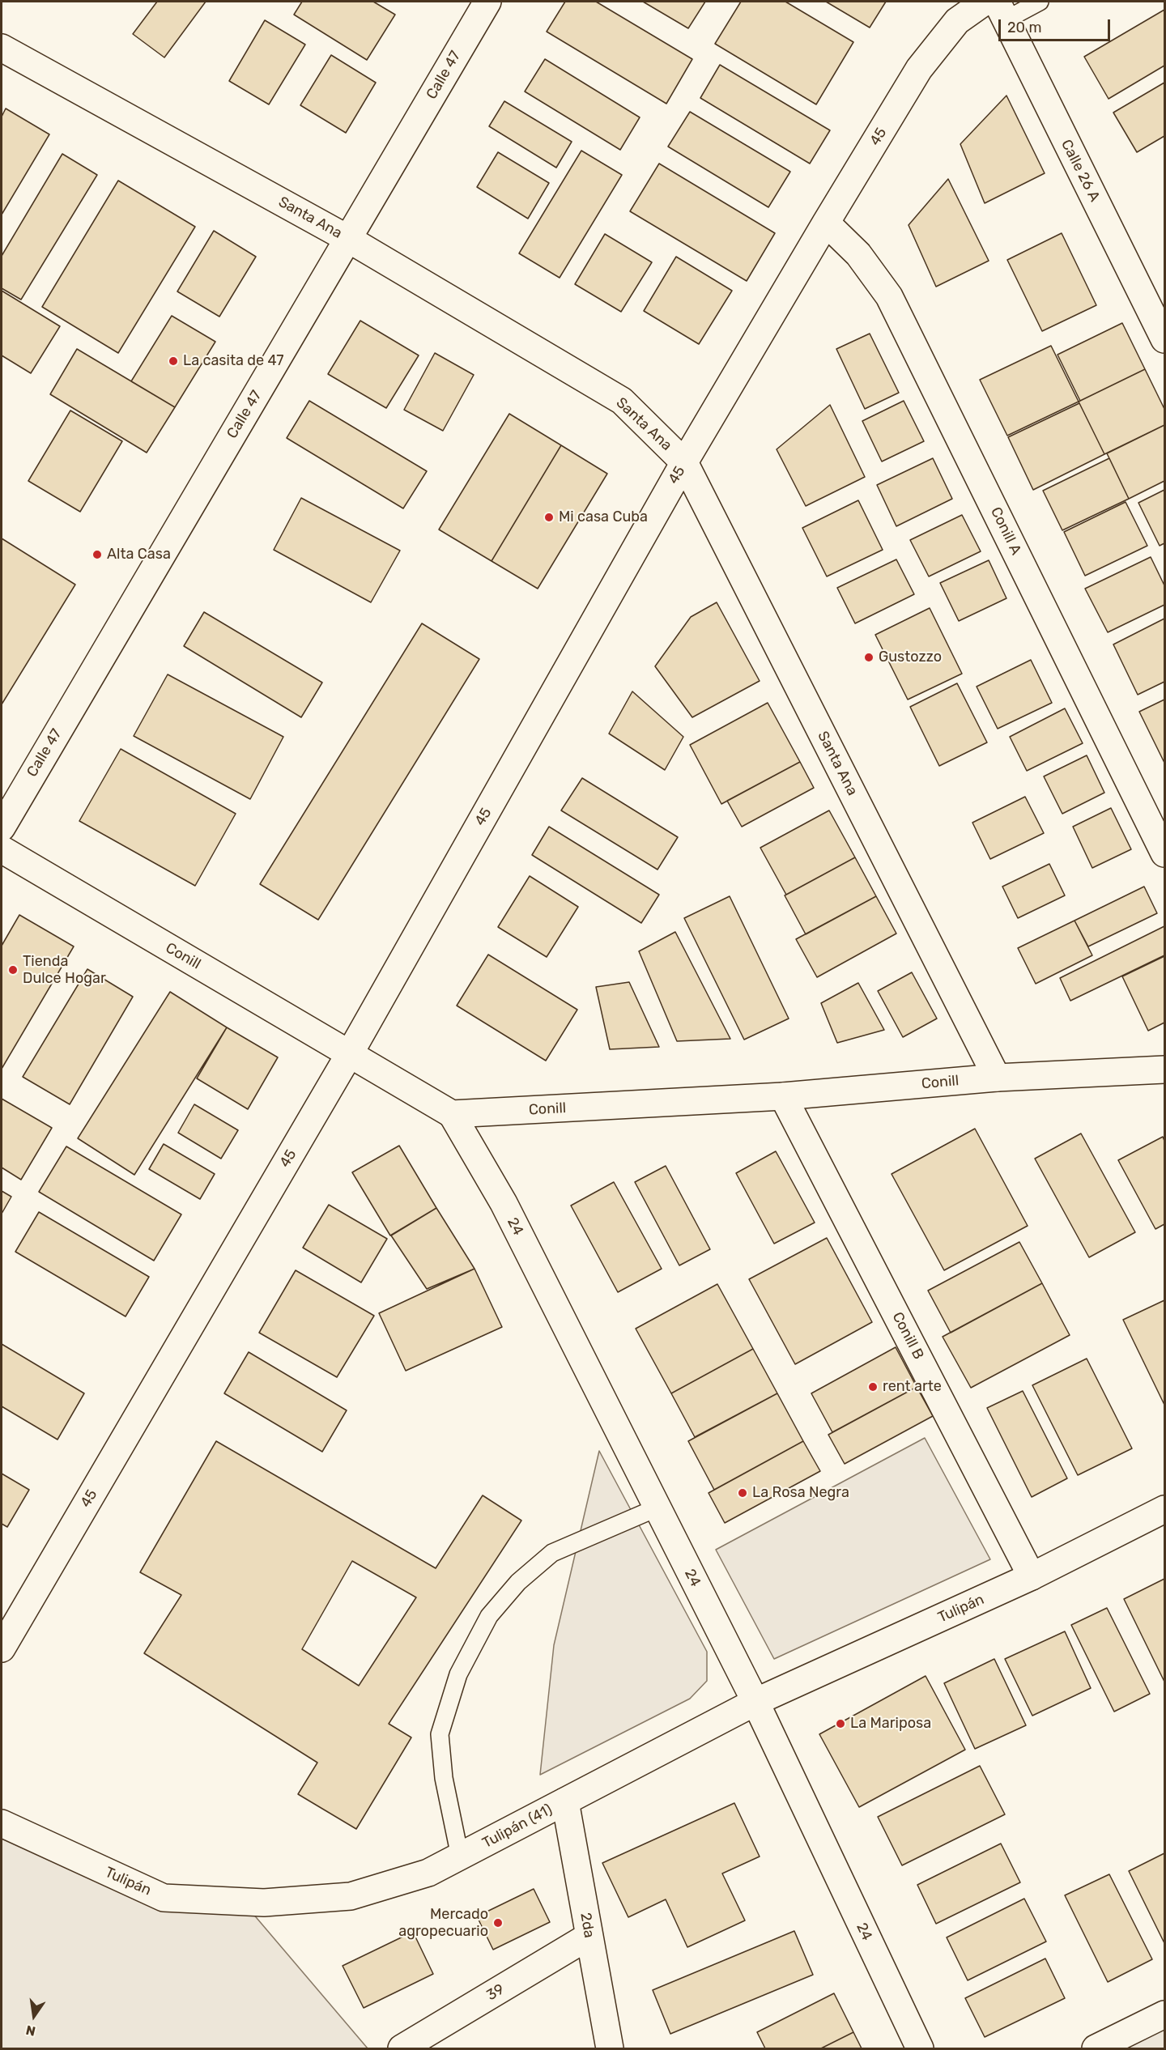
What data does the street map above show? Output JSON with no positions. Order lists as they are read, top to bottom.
{
  "streets": {
    "street": [
      "Calle 47",
      "45",
      "Calle 26 A",
      "Santa Ana",
      "Conill A",
      "Conill",
      "24",
      "Conill B",
      "Tulipán",
      "Tulipán (41)",
      "2da",
      "39"
    ]
  },
  "crossings": [
    ["Calle 47", "Santa Ana"],
    ["45", "Santa Ana"],
    ["45", "Conill A"],
    ["45", "Conill"],
    ["Santa Ana", "Conill"],
    ["Conill", "24"],
    ["Conill", "Conill B"],
    ["24", "Tulipán"],
    ["24", "Tulipán (41)"],
    ["Conill B", "Tulipán"],
    ["Tulipán", "Tulipán (41)"],
    ["Tulipán (41)", "2da"],
    ["2da", "39"]
  ],
  "places": [
    "La casita de 47",
    "Mi casa Cuba",
    "Alta Casa",
    "Gustozzo",
    "Tienda Dulce Hogar",
    "rent arte",
    "La Rosa Negra",
    "La Mariposa",
    "Mercado agropecuario"
  ],
  "scale_bar": "20 m",
  "north": "bottom"
}
